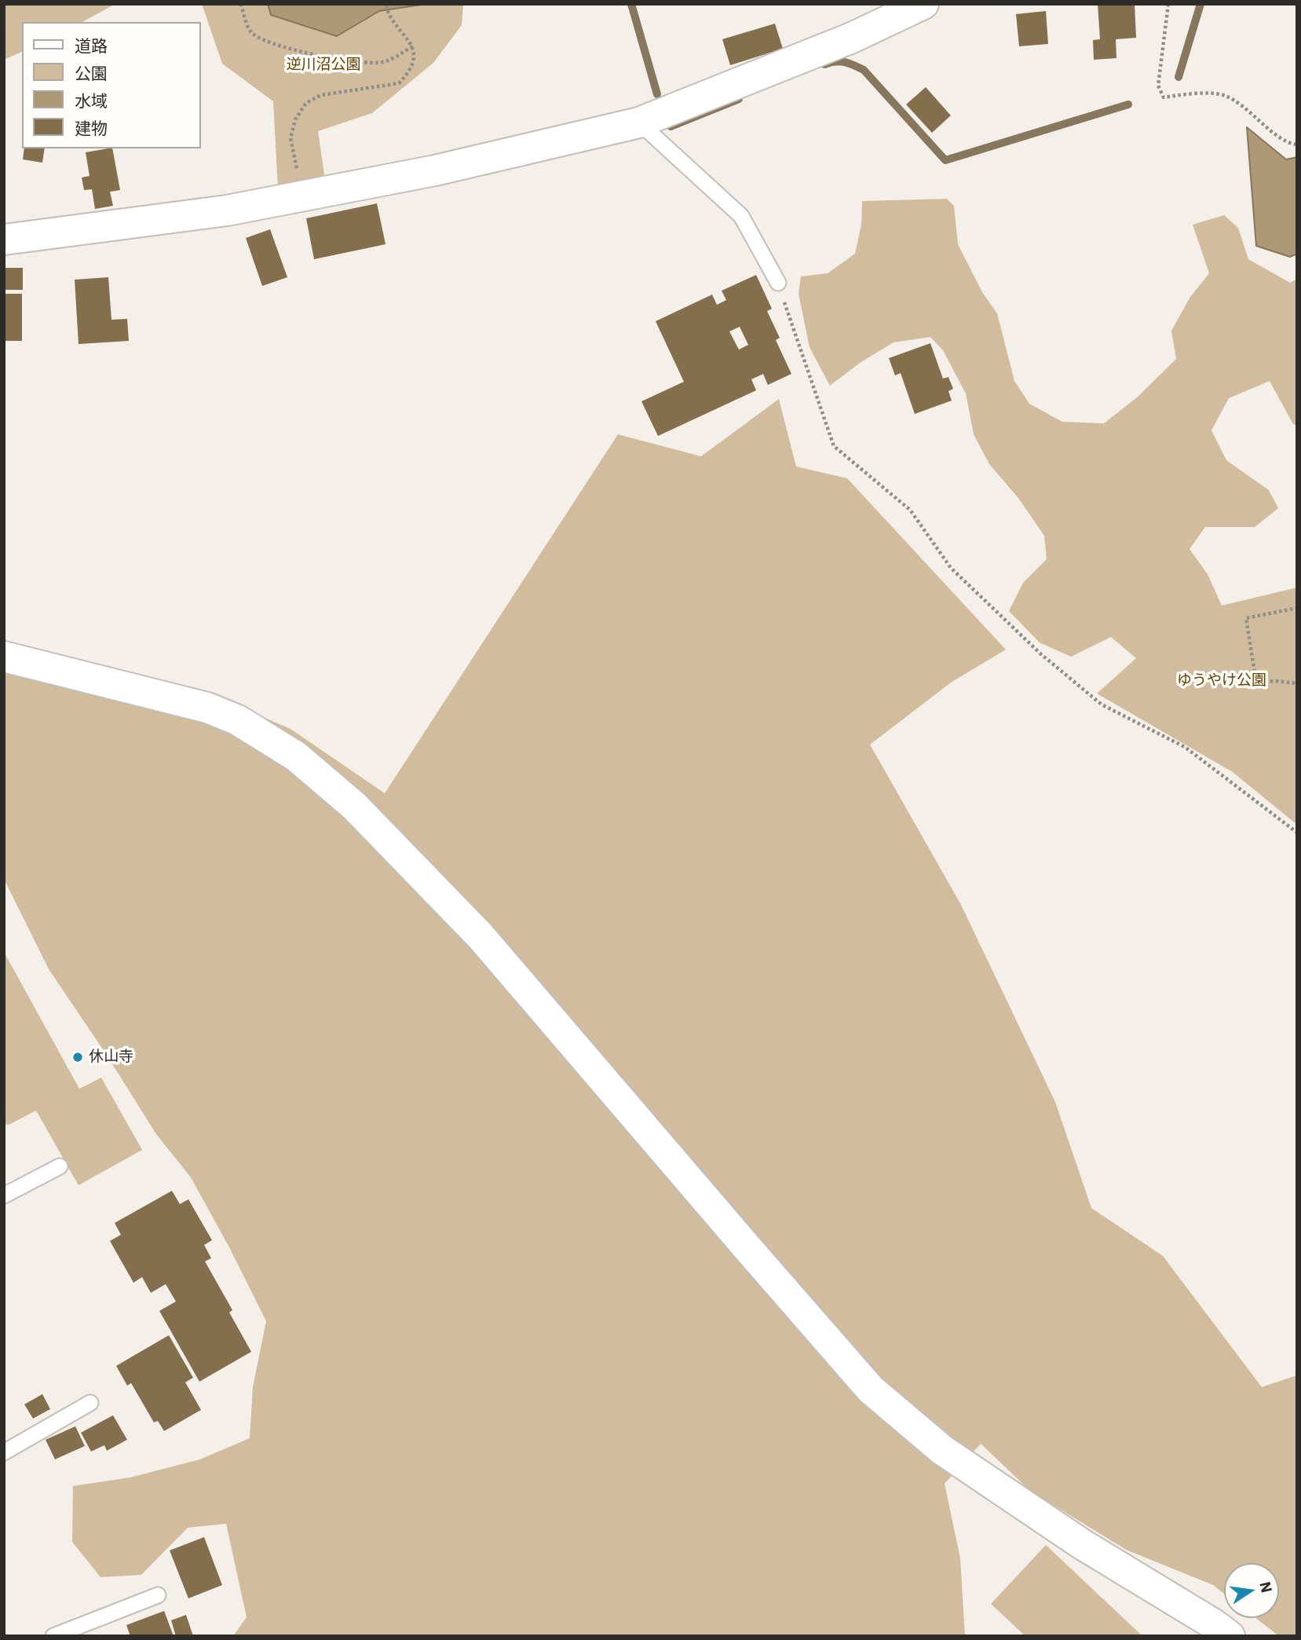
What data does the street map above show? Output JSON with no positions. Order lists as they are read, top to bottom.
{
  "parks": ["逆川沼公園", "ゆうやけ公園"],
  "places": ["休山寺"],
  "legend": [
    "道路",
    "公園",
    "水域",
    "建物"
  ],
  "north": "right"
}
